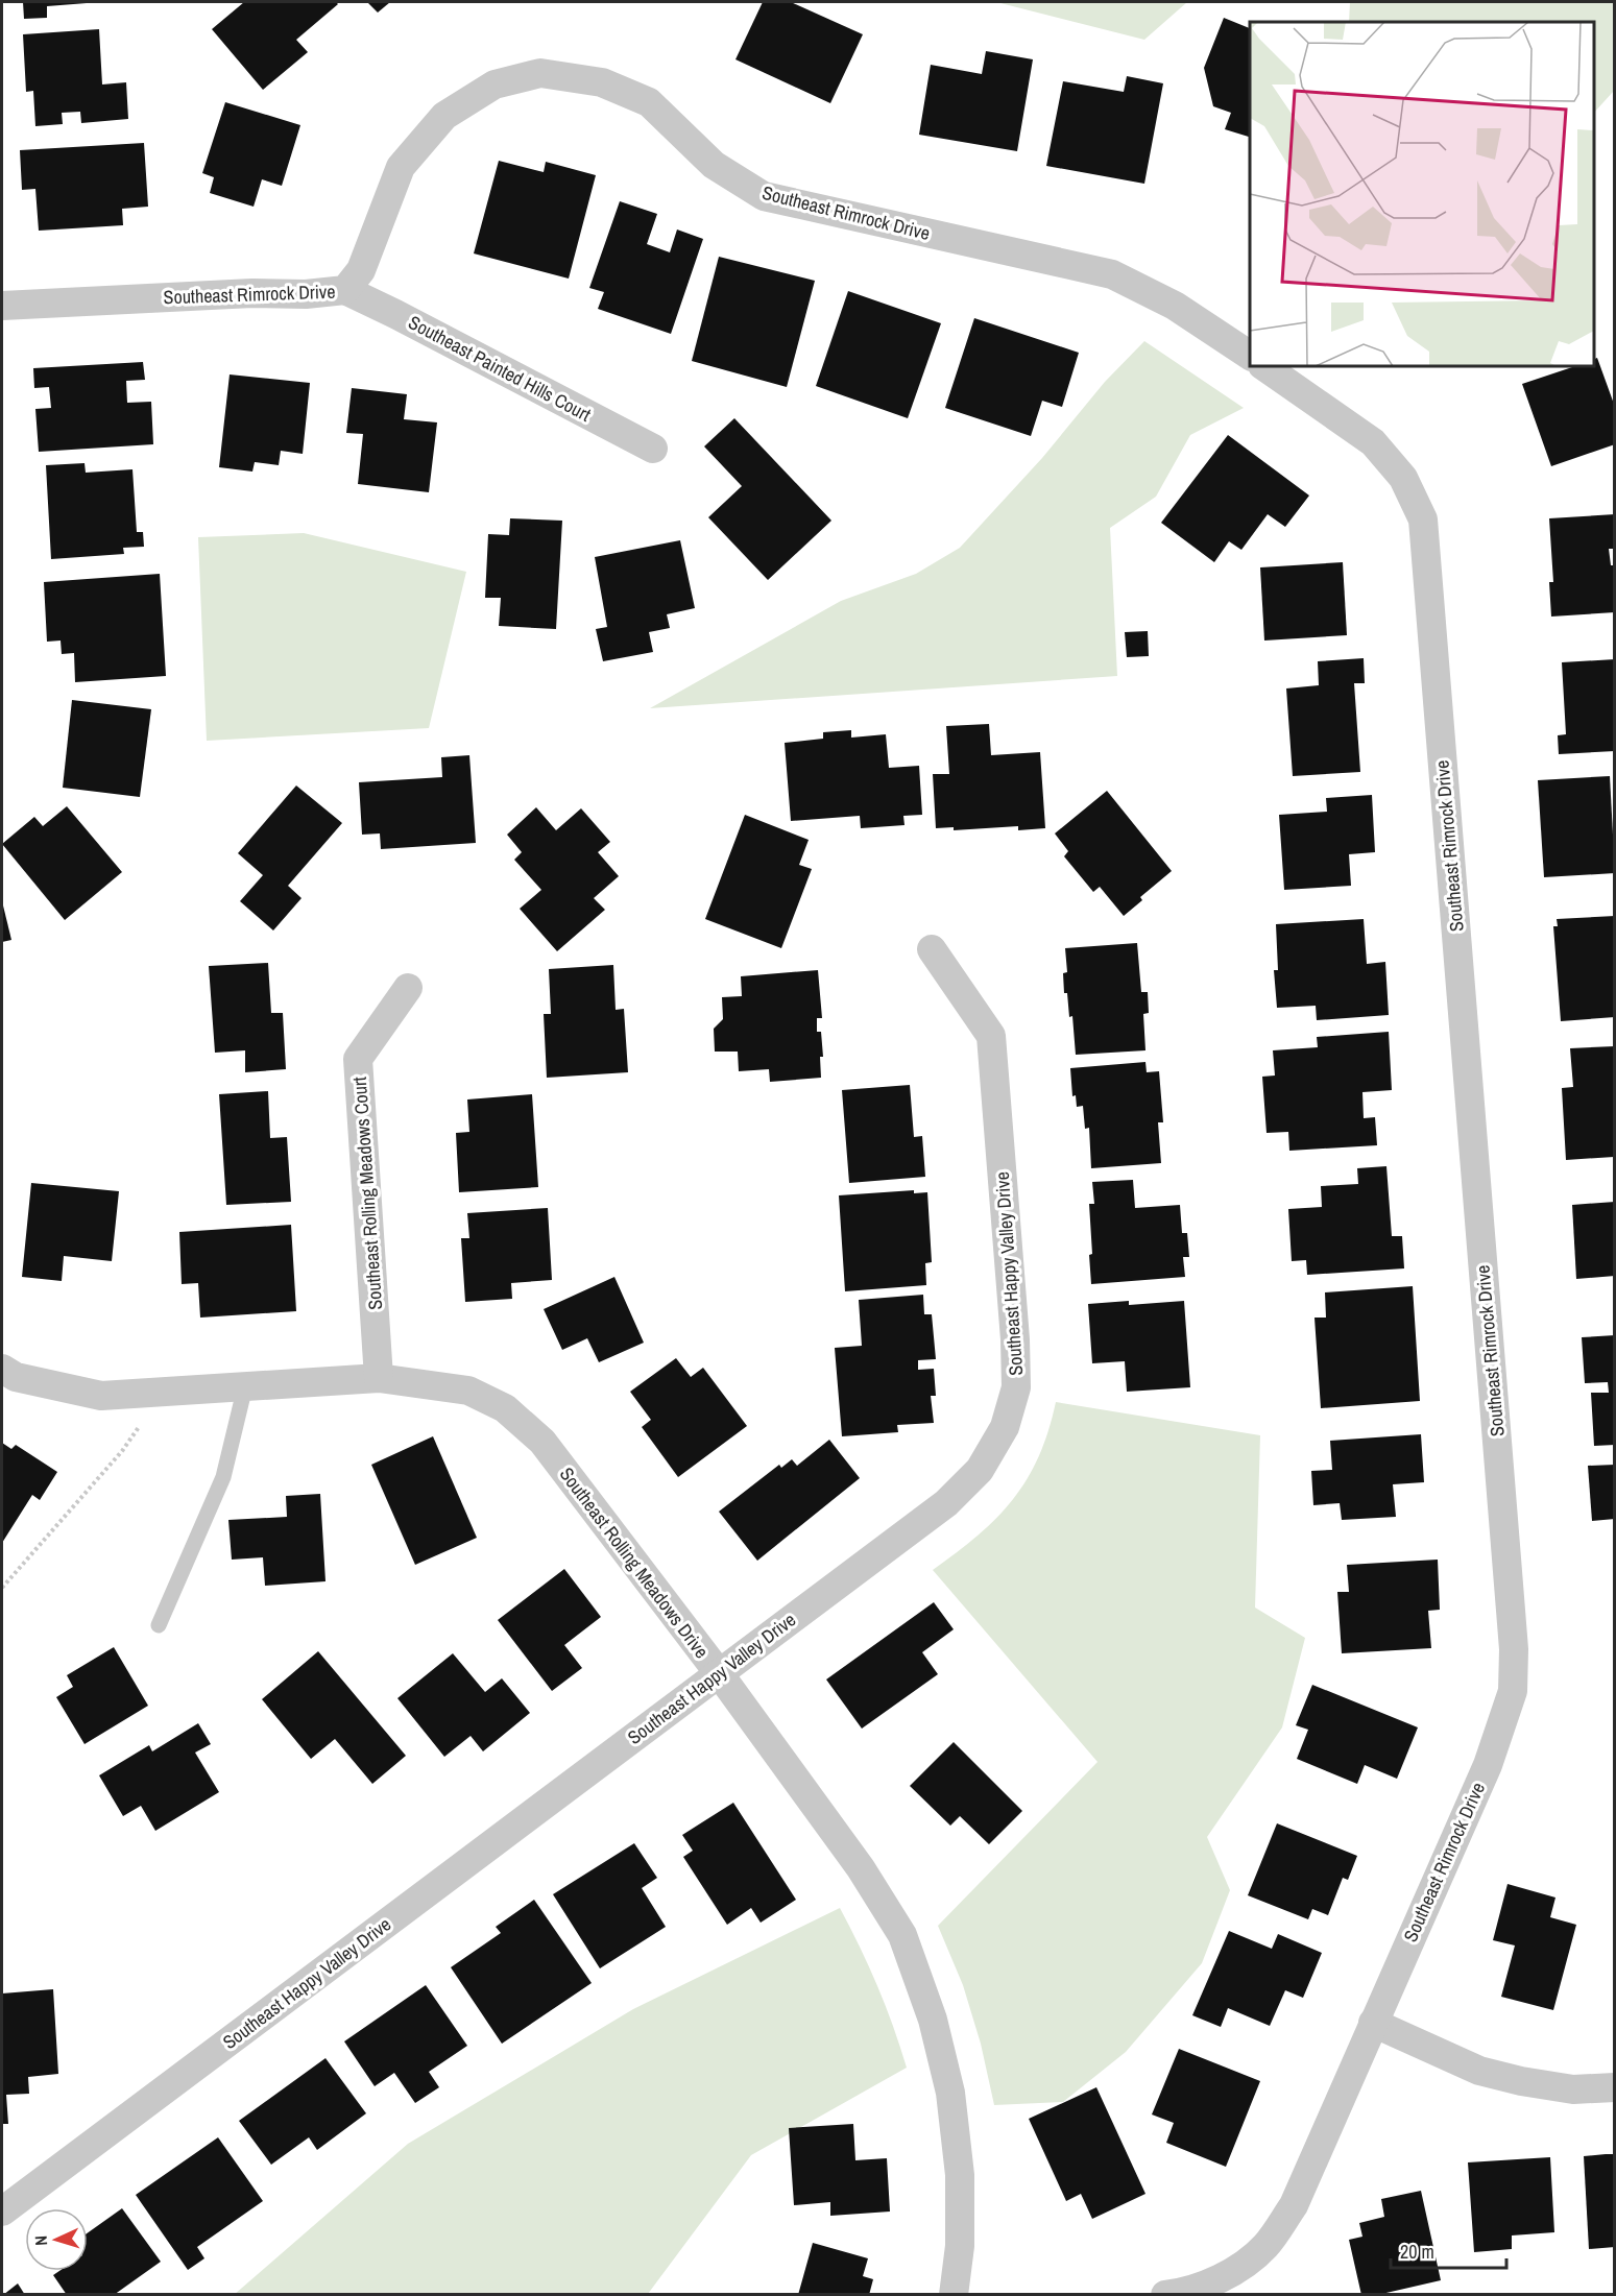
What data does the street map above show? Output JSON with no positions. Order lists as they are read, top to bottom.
{
  "streets": {
    "street": [
      "Southeast Rimrock Drive",
      "Southeast Painted Hills Court",
      "Southeast Rolling Meadows Court",
      "Southeast Happy Valley Drive",
      "Southeast Rolling Meadows Drive"
    ]
  },
  "crossings": [
    ["Southeast Rimrock Drive", "Southeast Painted Hills Court"],
    ["Southeast Rolling Meadows Court", "Southeast Rolling Meadows Drive"],
    ["Southeast Happy Valley Drive", "Southeast Rolling Meadows Drive"]
  ],
  "scale_bar": "20 m",
  "north": "left"
}
